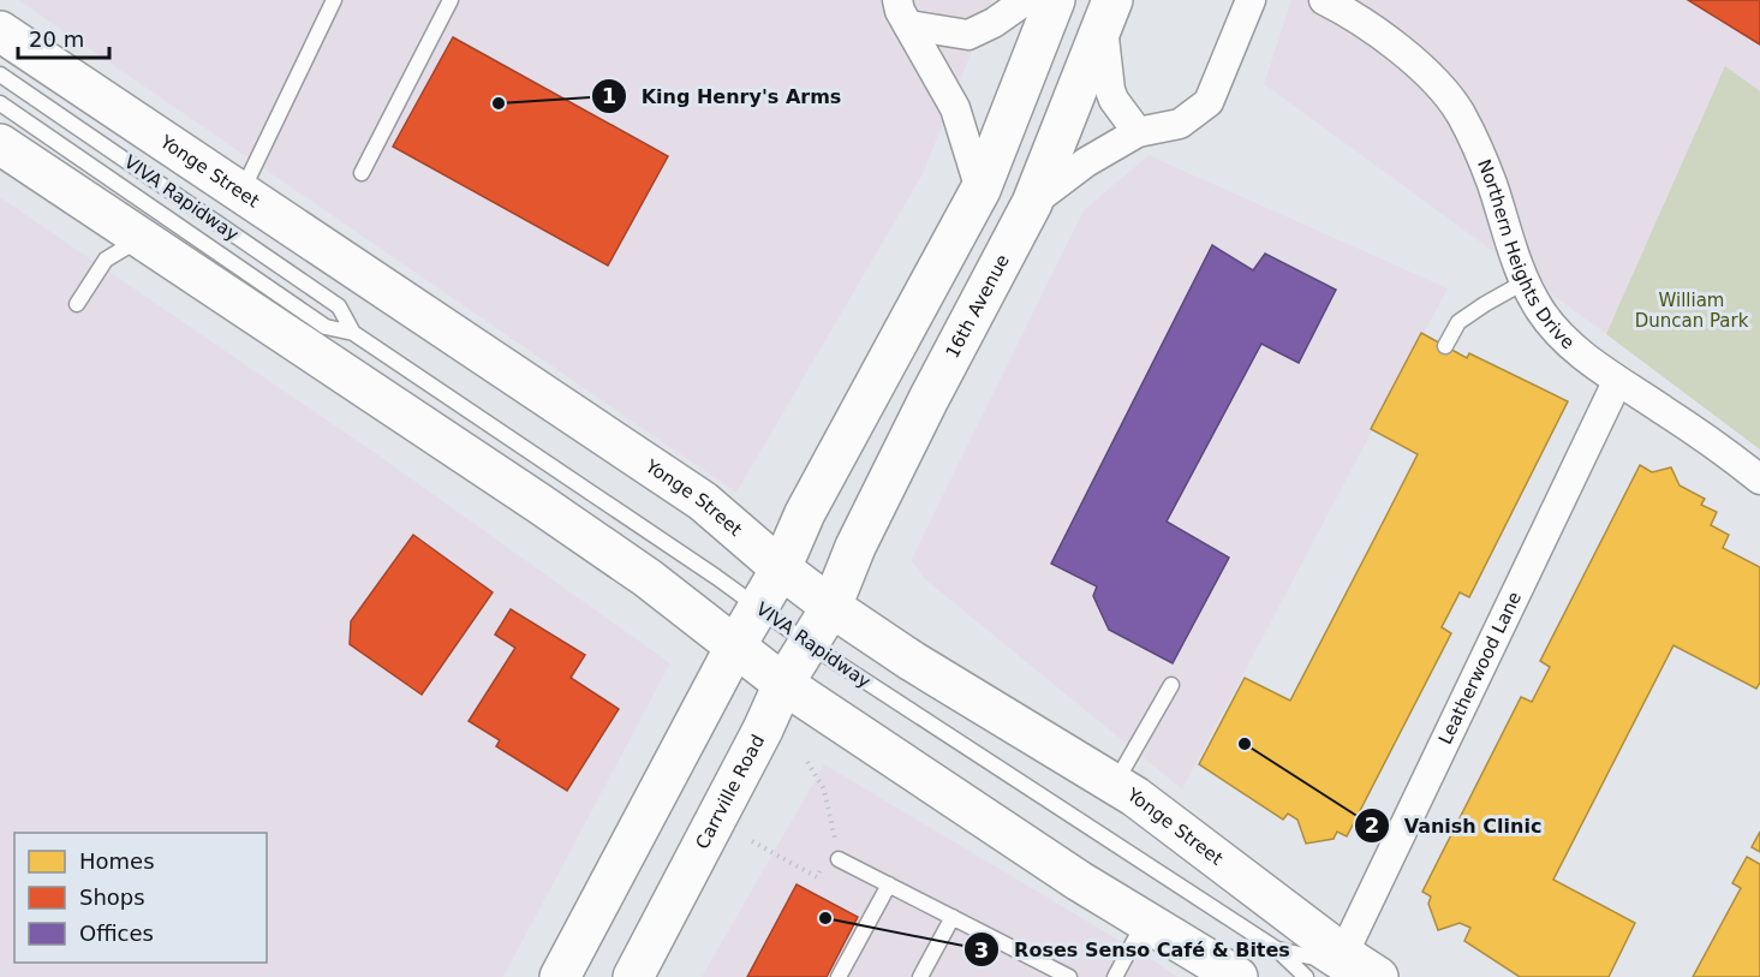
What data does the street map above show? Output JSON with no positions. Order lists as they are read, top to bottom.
{
  "streets": {
    "main road": ["Yonge Street", "16th Avenue", "Carrville Road"],
    "street": ["Northern Heights Drive", "Leatherwood Lane"],
    "lane": ["VIVA Rapidway"]
  },
  "crossings": [
    ["Yonge Street", "VIVA Rapidway"],
    ["Yonge Street", "16th Avenue"],
    ["Yonge Street", "Leatherwood Lane"],
    ["Yonge Street", "Carrville Road"],
    ["VIVA Rapidway", "Leatherwood Lane"],
    ["VIVA Rapidway", "Carrville Road"],
    ["Northern Heights Drive", "Leatherwood Lane"],
    ["16th Avenue", "Carrville Road"]
  ],
  "parks": ["William Duncan Park"],
  "places": ["King Henry's Arms", "Vanish Clinic", "Roses Senso Café & Bites"],
  "legend": ["Homes", "Shops", "Offices"],
  "scale_bar": "20 m"
}
